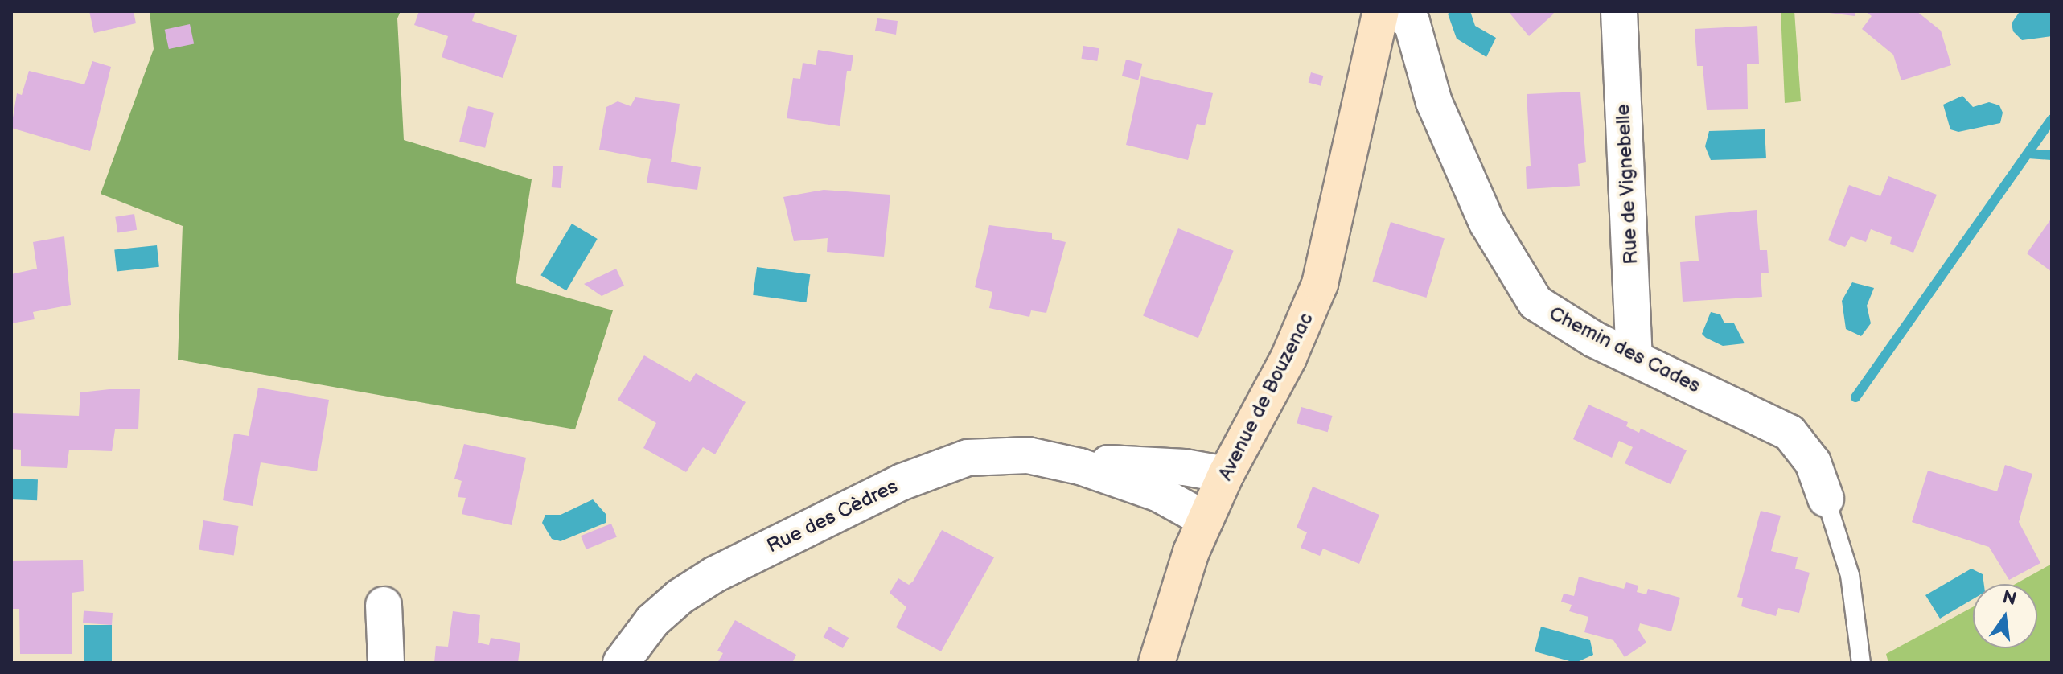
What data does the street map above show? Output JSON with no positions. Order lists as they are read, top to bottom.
{
  "streets": {
    "street": [
      "Rue de Vignebelle",
      "Chemin des Cades",
      "Avenue de Bouzenac",
      "Rue des Cèdres"
    ]
  },
  "crossings": [
    ["Rue de Vignebelle", "Chemin des Cades"],
    ["Avenue de Bouzenac", "Rue des Cèdres"]
  ],
  "north": "top"
}
